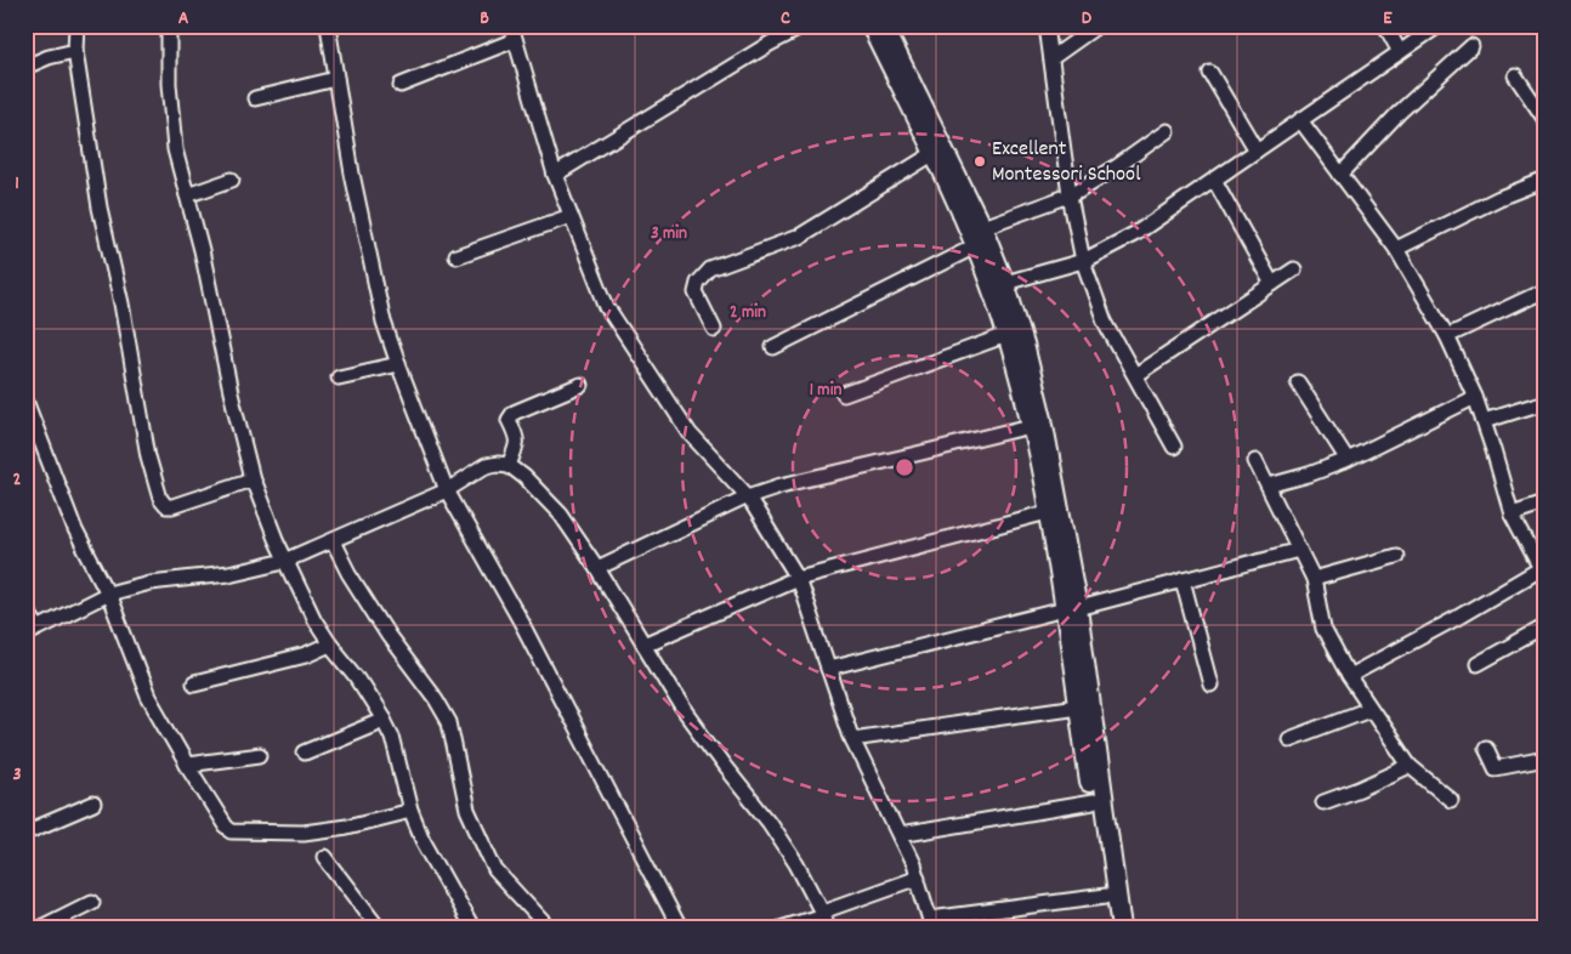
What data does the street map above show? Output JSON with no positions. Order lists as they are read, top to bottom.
{
  "places": ["Excellent Montessori School"],
  "grid": {
    "columns": [
      "A",
      "B",
      "C",
      "D",
      "E"
    ],
    "rows": ["1", "2", "3"]
  },
  "rings": ["3 min", "2 min", "1 min"]
}
